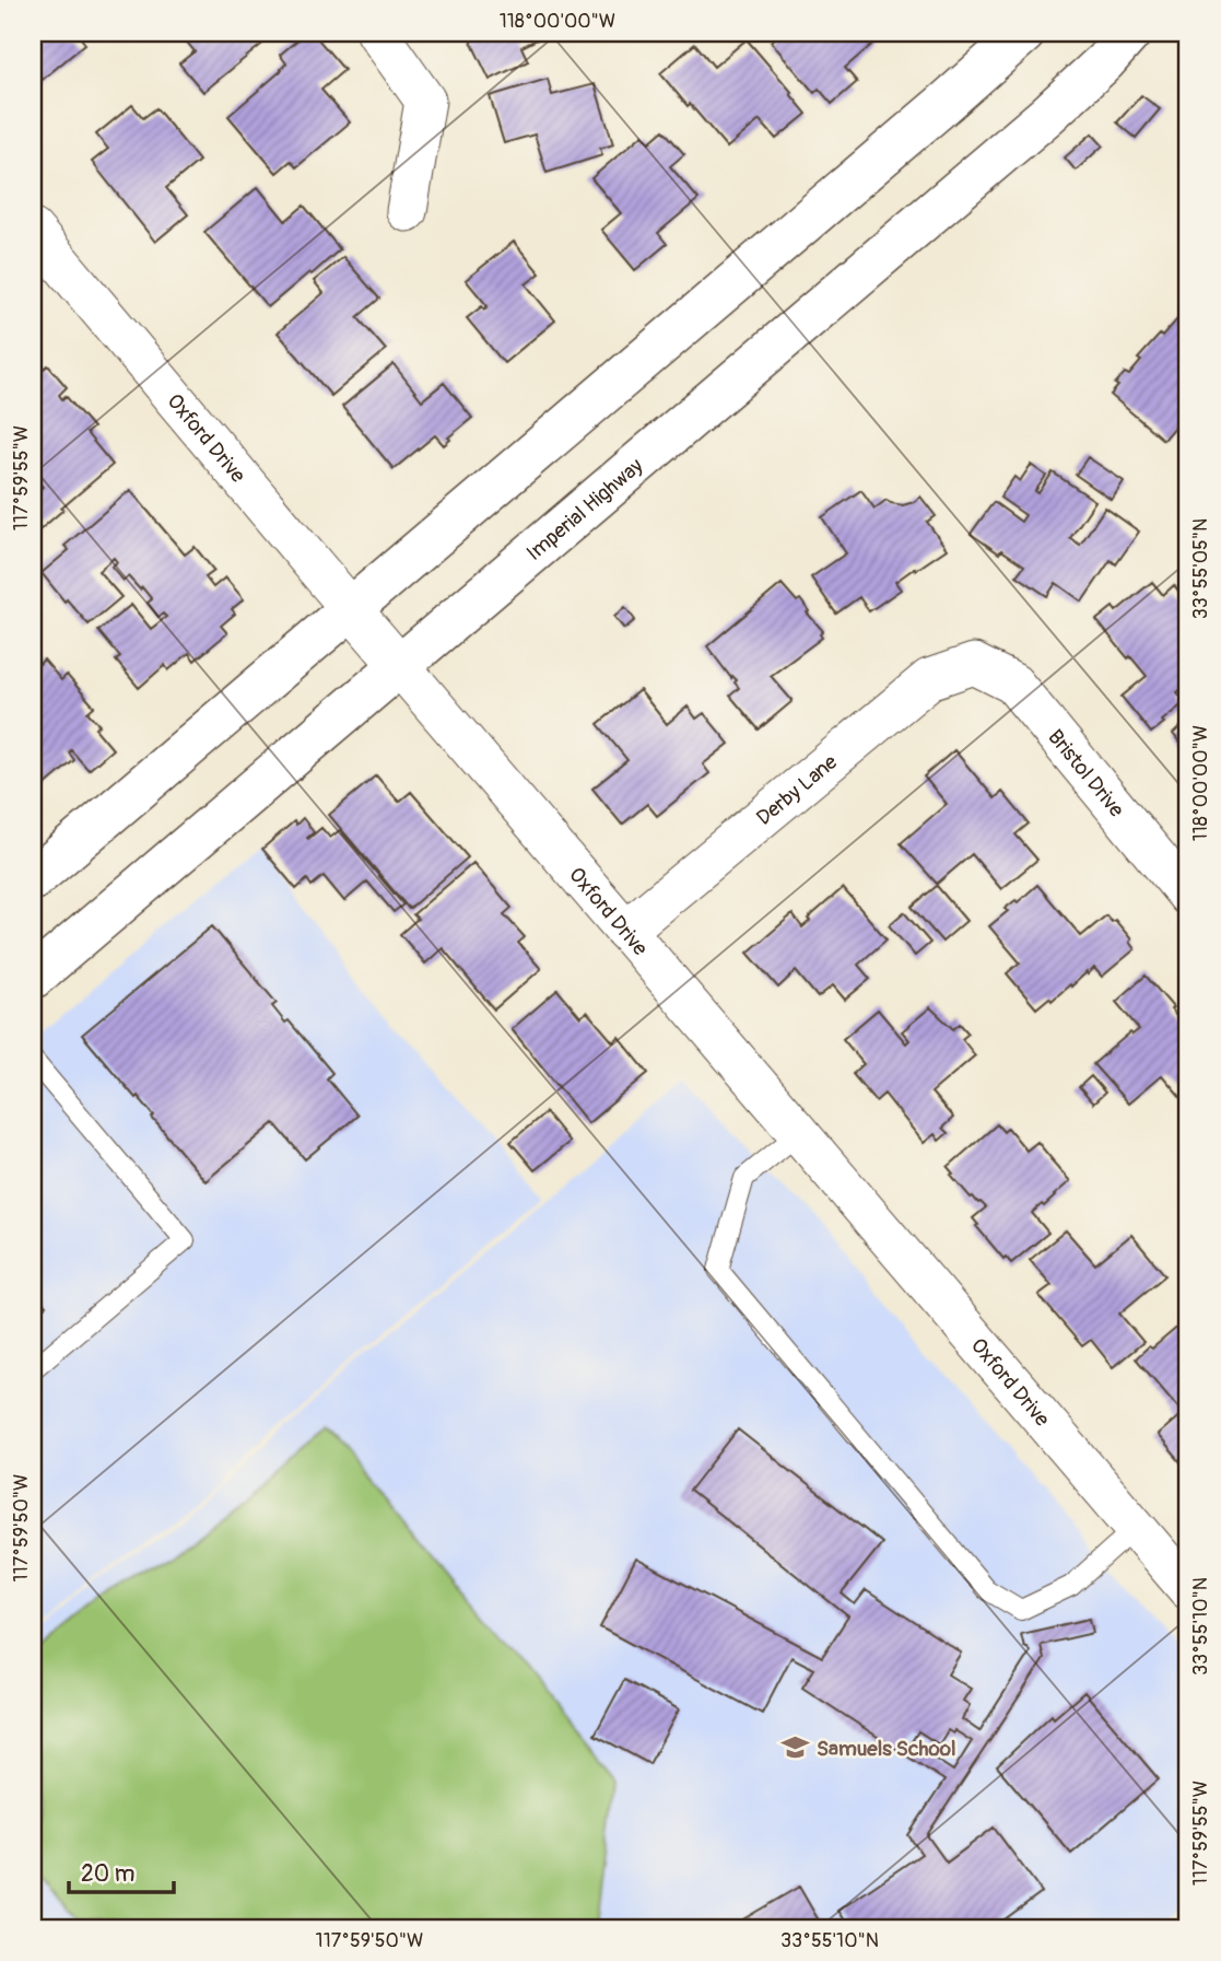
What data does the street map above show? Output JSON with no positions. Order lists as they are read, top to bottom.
{
  "streets": {
    "main road": ["Imperial Highway"],
    "street": ["Oxford Drive", "Bristol Drive", "Derby Lane"]
  },
  "crossings": [
    ["Oxford Drive", "Imperial Highway"],
    ["Oxford Drive", "Derby Lane"],
    ["Bristol Drive", "Derby Lane"]
  ],
  "places": {
    "school or university": ["Samuels School"]
  },
  "scale_bar": "20 m",
  "coordinates": [
    "118°00'00\"W",
    "117°59'55\"W",
    "33°55'05\"N",
    "117°59'50\"W",
    "33°55'10\"N"
  ]
}
